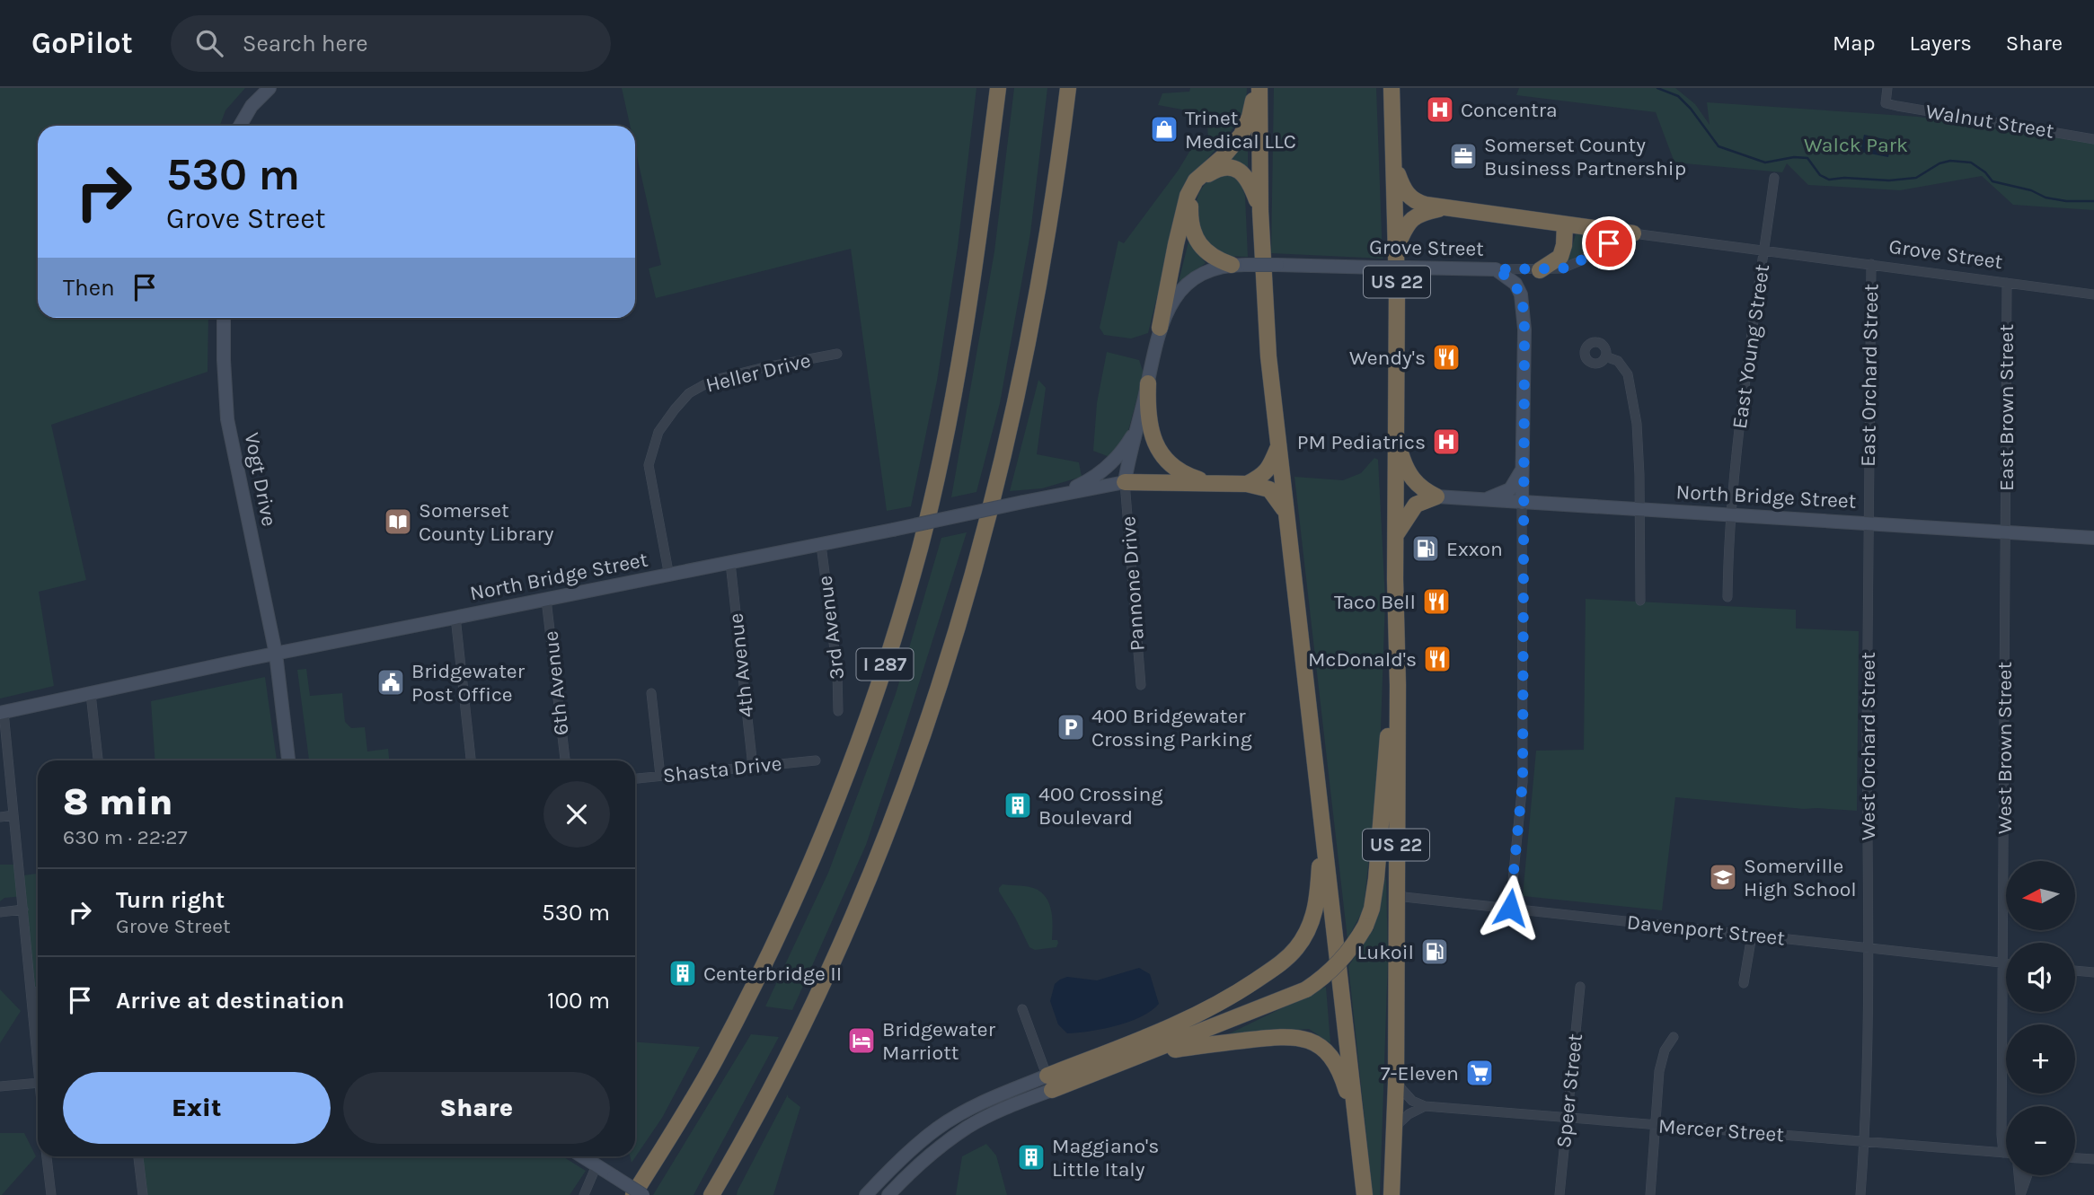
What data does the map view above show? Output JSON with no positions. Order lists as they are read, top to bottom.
{
  "streets": {
    "highway": ["US 22", "I 287"],
    "street": [
      "Walnut Street",
      "Grove Street",
      "East Young Street",
      "Heller Drive",
      "East Orchard Street",
      "East Brown Street",
      "Vogt Drive",
      "North Bridge Street",
      "Pannone Drive",
      "3rd Avenue",
      "4th Avenue",
      "6th Avenue",
      "West Orchard Street",
      "West Brown Street",
      "Shasta Drive",
      "Davenport Street",
      "Speer Street",
      "Mercer Street"
    ]
  },
  "crossings": [
    ["Grove Street", "East Young Street"],
    ["Grove Street", "East Orchard Street"],
    ["Grove Street", "East Brown Street"],
    ["Grove Street", "North Bridge Street"],
    ["Grove Street", "Pannone Drive"],
    ["US 22", "Davenport Street"],
    ["East Young Street", "North Bridge Street"],
    ["Heller Drive", "North Bridge Street"],
    ["East Orchard Street", "North Bridge Street"],
    ["East Orchard Street", "West Orchard Street"],
    ["East Brown Street", "North Bridge Street"],
    ["East Brown Street", "West Brown Street"],
    ["Vogt Drive", "North Bridge Street"],
    ["North Bridge Street", "Pannone Drive"],
    ["North Bridge Street", "3rd Avenue"],
    ["North Bridge Street", "4th Avenue"],
    ["North Bridge Street", "6th Avenue"],
    ["North Bridge Street", "West Orchard Street"],
    ["North Bridge Street", "West Brown Street"],
    ["4th Avenue", "Shasta Drive"],
    ["West Orchard Street", "Davenport Street"],
    ["West Orchard Street", "Mercer Street"],
    ["West Brown Street", "Davenport Street"],
    ["West Brown Street", "Mercer Street"],
    ["Speer Street", "Mercer Street"]
  ],
  "parks": ["Walck Park"],
  "places": {
    "hospital": ["Concentra", "PM Pediatrics"],
    "shop": ["Trinet Medical LLC"],
    "office": ["Somerset County Business Partnership"],
    "restaurant": ["Wendy's", "Taco Bell", "McDonald's"],
    "library": ["Somerset County Library"],
    "fuel station": ["Exxon", "Lukoil"],
    "public building": ["Bridgewater Post Office"],
    "parking": ["400 Bridgewater Crossing Parking"],
    "building": ["400 Crossing Boulevard", "Centerbridge II", "Maggiano's Little Italy"],
    "school or university": ["Somerville High School"],
    "hotel": ["Bridgewater Marriott"],
    "supermarket": ["7-Eleven"]
  },
  "north": "left",
  "page": {
    "header": "GoPilot",
    "search": "Search here",
    "nav": ["Map", "Layers", "Share"],
    "turn": ["530 m", "Grove Street"],
    "then": "Then",
    "heading": ["8 min", "630 m · 22:27"],
    "map_buttons": ["+", "−"],
    "list": [
      {
        "name": "Turn right",
        "note": "Grove Street",
        "value": "530 m"
      },
      {
        "name": "Arrive at destination",
        "value": "100 m"
      }
    ],
    "buttons": ["Exit", "Share"]
  }
}
